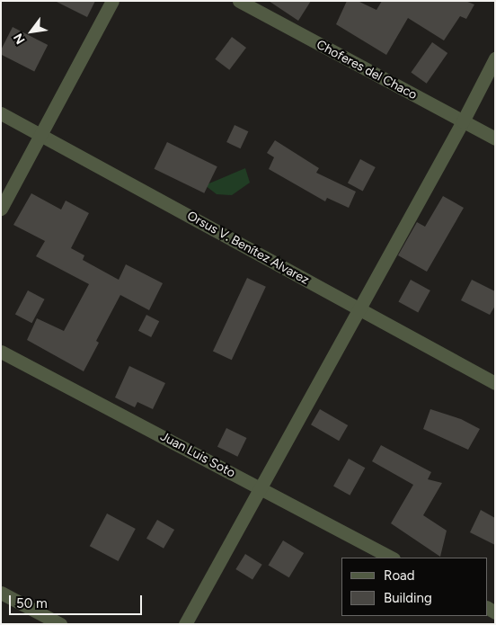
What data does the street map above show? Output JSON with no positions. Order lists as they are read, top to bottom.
{
  "streets": {
    "street": ["Choferes del Chaco", "Orsus V. Benítez Alvarez", "Juan Luis Soto"]
  },
  "legend": ["Road", "Building"],
  "scale_bar": "50 m",
  "north": "bottom left"
}
